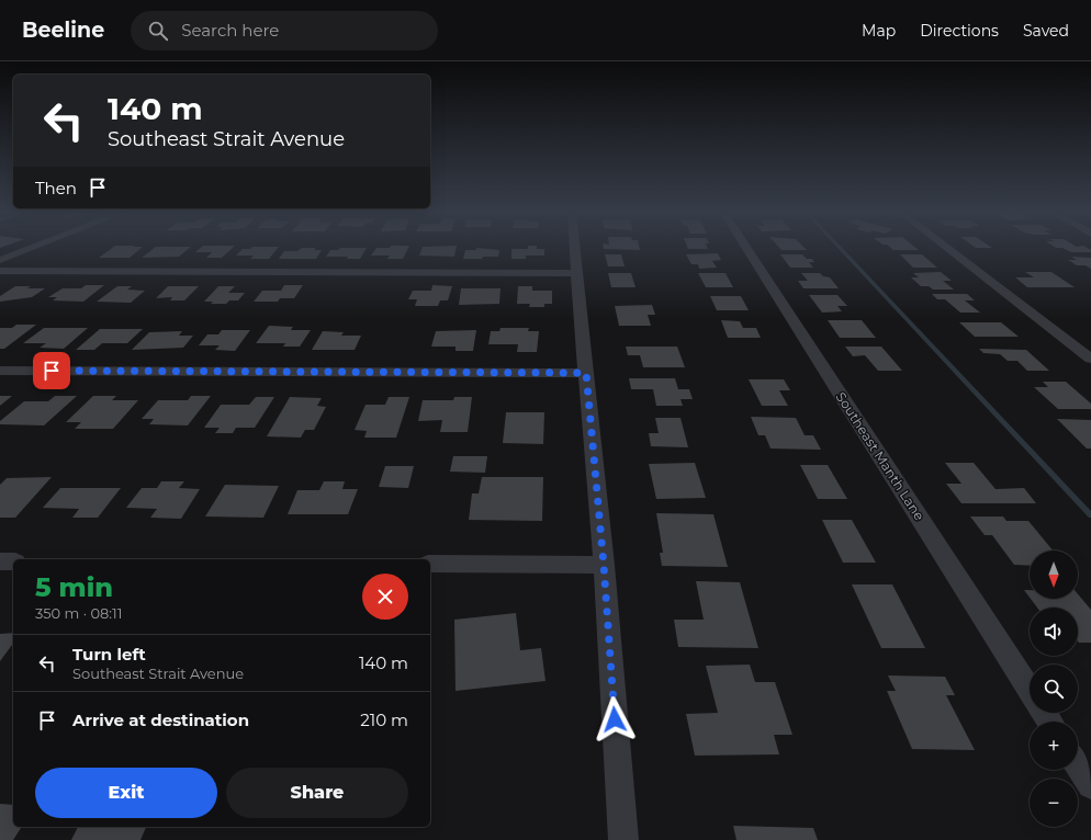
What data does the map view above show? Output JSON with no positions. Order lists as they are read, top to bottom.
{
  "streets": {
    "street": ["Southeast Manth Lane"]
  },
  "north": "bottom",
  "page": {
    "header": "Beeline",
    "search": "Search here",
    "nav": ["Map", "Directions", "Saved"],
    "turn": ["140 m", "Southeast Strait Avenue"],
    "then": "Then",
    "map_buttons": ["+", "−"],
    "heading": ["5 min", "350 m · 08:11"],
    "list": [
      {
        "name": "Turn left",
        "note": "Southeast Strait Avenue",
        "value": "140 m"
      },
      {
        "name": "Arrive at destination",
        "value": "210 m"
      }
    ],
    "buttons": ["Exit", "Share"]
  }
}
